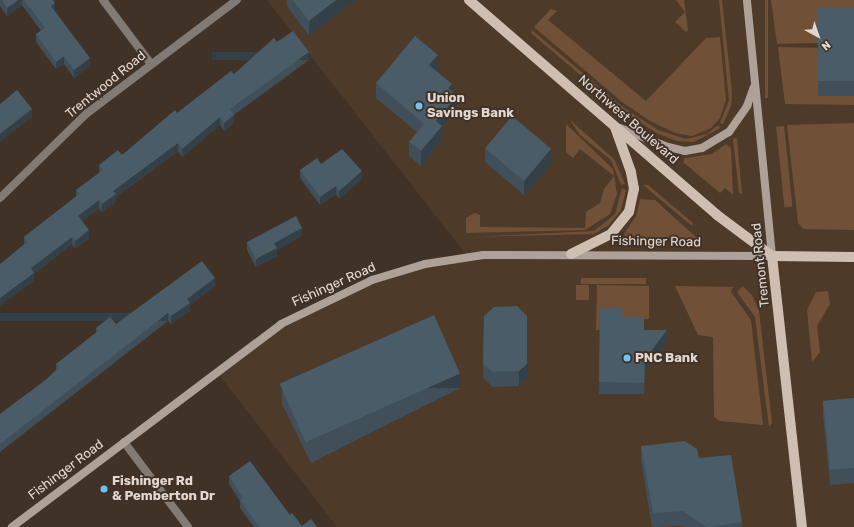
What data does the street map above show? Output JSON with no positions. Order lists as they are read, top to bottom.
{
  "streets": {
    "main road": ["Northwest Boulevard", "Fishinger Road", "Tremont Road"],
    "street": ["Trentwood Road"]
  },
  "crossings": [
    ["Northwest Boulevard", "Fishinger Road"],
    ["Northwest Boulevard", "Tremont Road"],
    ["Fishinger Road", "Tremont Road"]
  ],
  "places": ["Union Savings Bank", "PNC Bank", "Fishinger Rd & Pemberton Dr"],
  "north": "bottom right"
}
